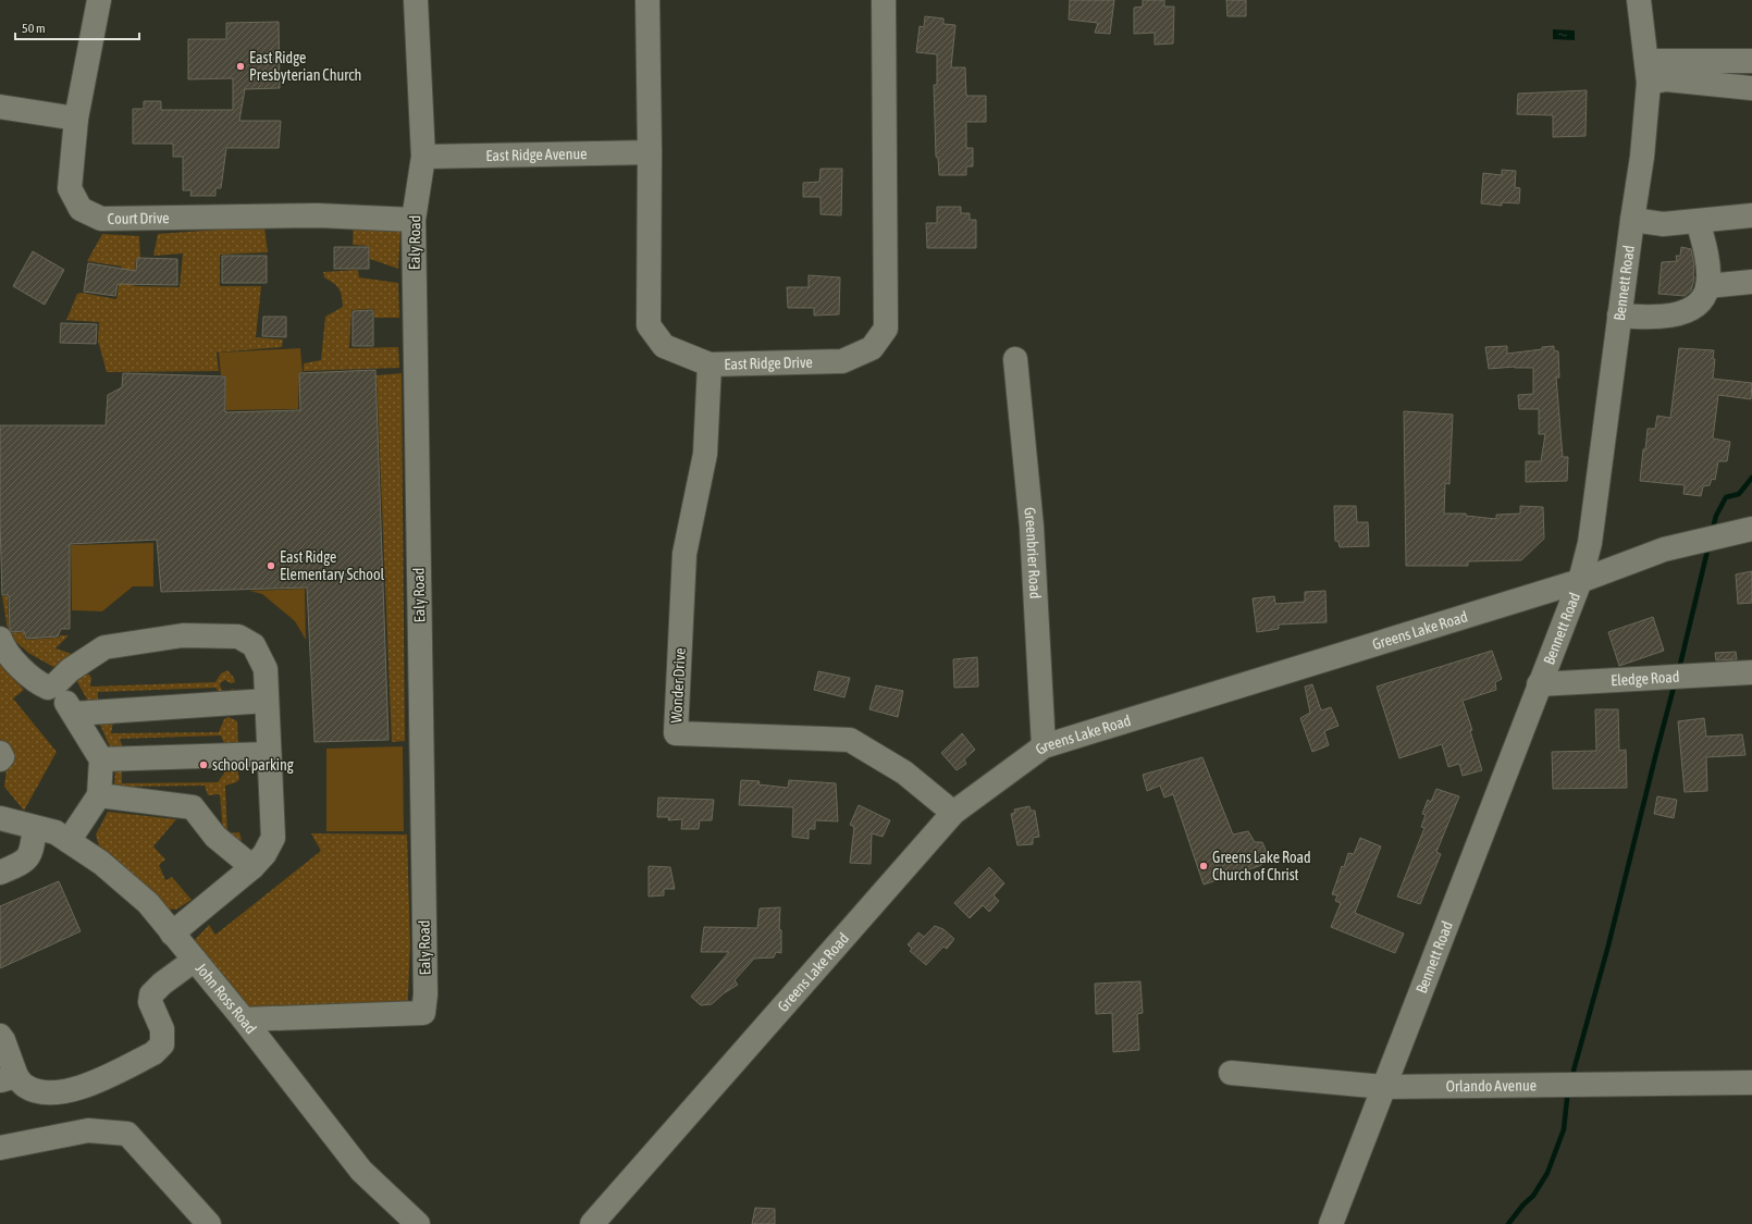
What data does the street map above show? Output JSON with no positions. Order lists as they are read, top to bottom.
{
  "streets": {
    "street": [
      "East Ridge Avenue",
      "Court Drive",
      "Ealy Road",
      "Bennett Road",
      "East Ridge Drive",
      "Greenbrier Road",
      "Greens Lake Road",
      "Eledge Road",
      "Wonder Drive",
      "John Ross Road",
      "Orlando Avenue"
    ]
  },
  "crossings": [
    ["East Ridge Avenue", "Ealy Road"],
    ["East Ridge Avenue", "East Ridge Drive"],
    ["Court Drive", "Ealy Road"],
    ["Ealy Road", "John Ross Road"],
    ["Bennett Road", "Greens Lake Road"],
    ["Bennett Road", "Eledge Road"],
    ["Bennett Road", "Orlando Avenue"],
    ["East Ridge Drive", "Wonder Drive"],
    ["Greenbrier Road", "Greens Lake Road"],
    ["Greens Lake Road", "Wonder Drive"]
  ],
  "places": [
    "East Ridge Presbyterian Church",
    "East Ridge Elementary School",
    "school parking",
    "Greens Lake Road Church of Christ"
  ],
  "scale_bar": "50 m"
}
